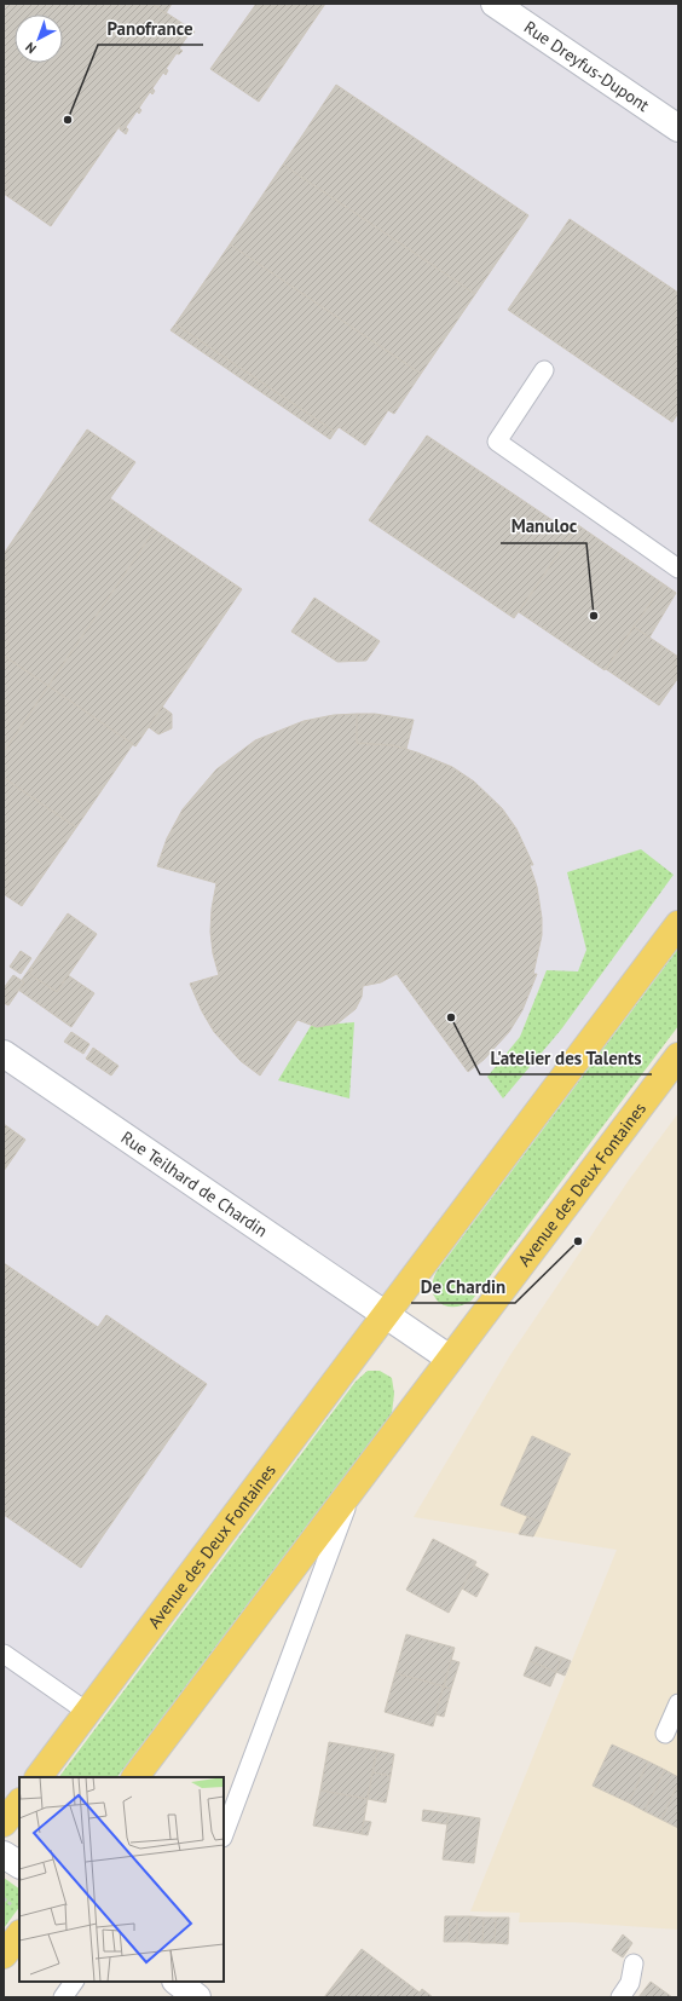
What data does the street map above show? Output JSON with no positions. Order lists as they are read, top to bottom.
{
  "streets": {
    "main road": ["Avenue des Deux Fontaines"],
    "street": ["Rue Dreyfus-Dupont", "Rue Teilhard de Chardin"]
  },
  "crossings": [
    ["Rue Teilhard de Chardin", "Avenue des Deux Fontaines"]
  ],
  "places": [
    "Panofrance",
    "Manuloc",
    "L'atelier des Talents",
    "De Chardin"
  ],
  "north": "bottom left"
}
